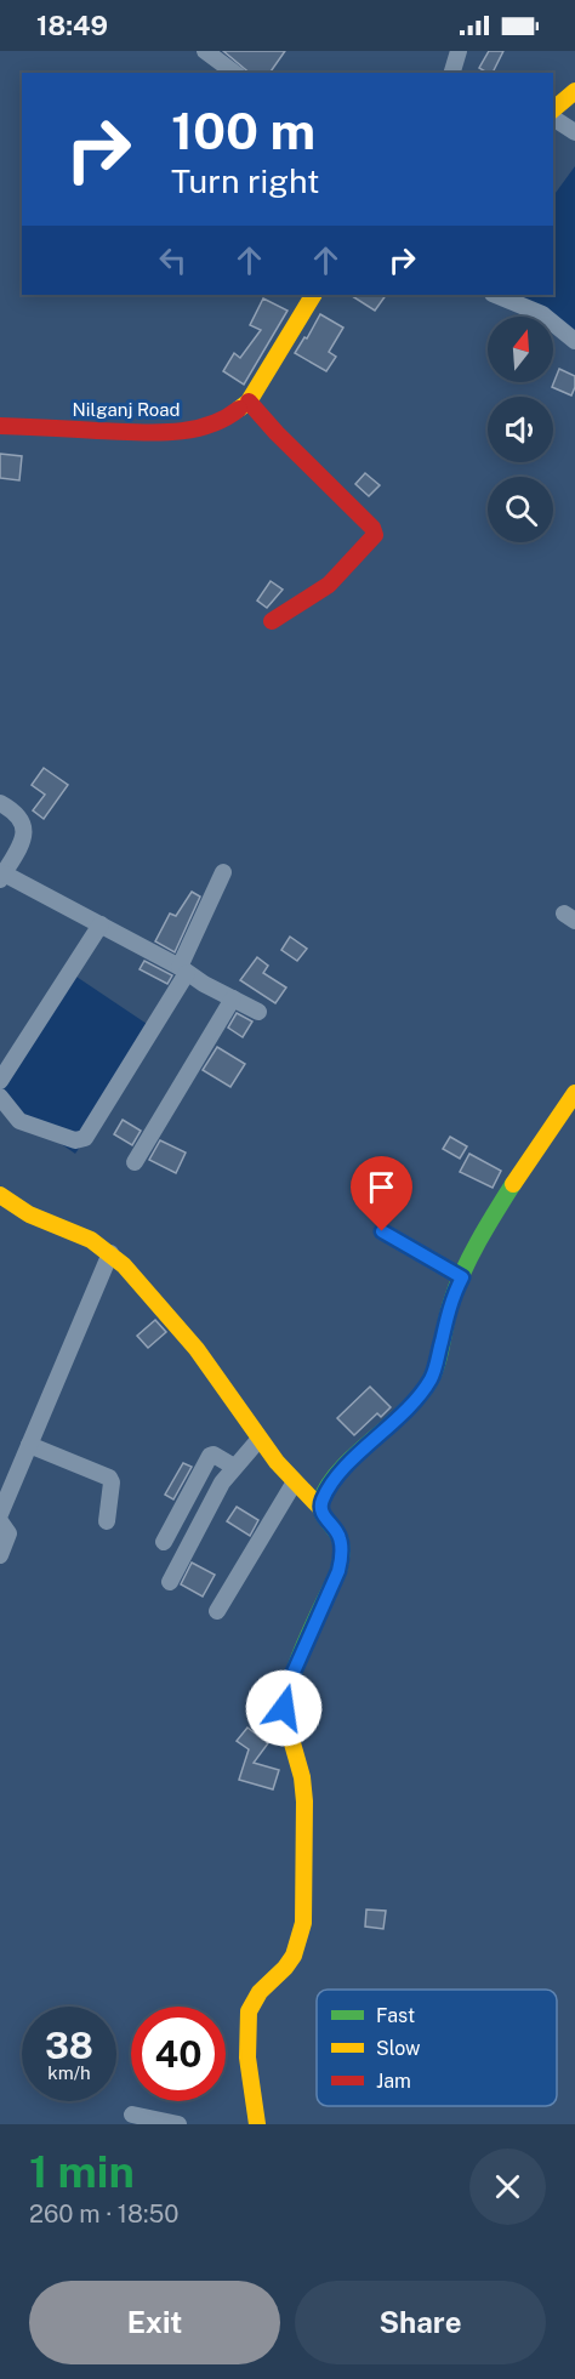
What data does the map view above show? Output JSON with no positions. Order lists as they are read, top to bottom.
{
  "streets": {
    "street": ["Nilganj Road"]
  },
  "legend": ["Fast", "Slow", "Jam"],
  "north": "top",
  "page": {
    "status": "18:49",
    "turn": ["100 m", "Turn right"],
    "speed": "38 km/h",
    "limit": "40",
    "heading": ["1 min", "260 m · 18:50"],
    "buttons": ["Exit", "Share"]
  }
}
